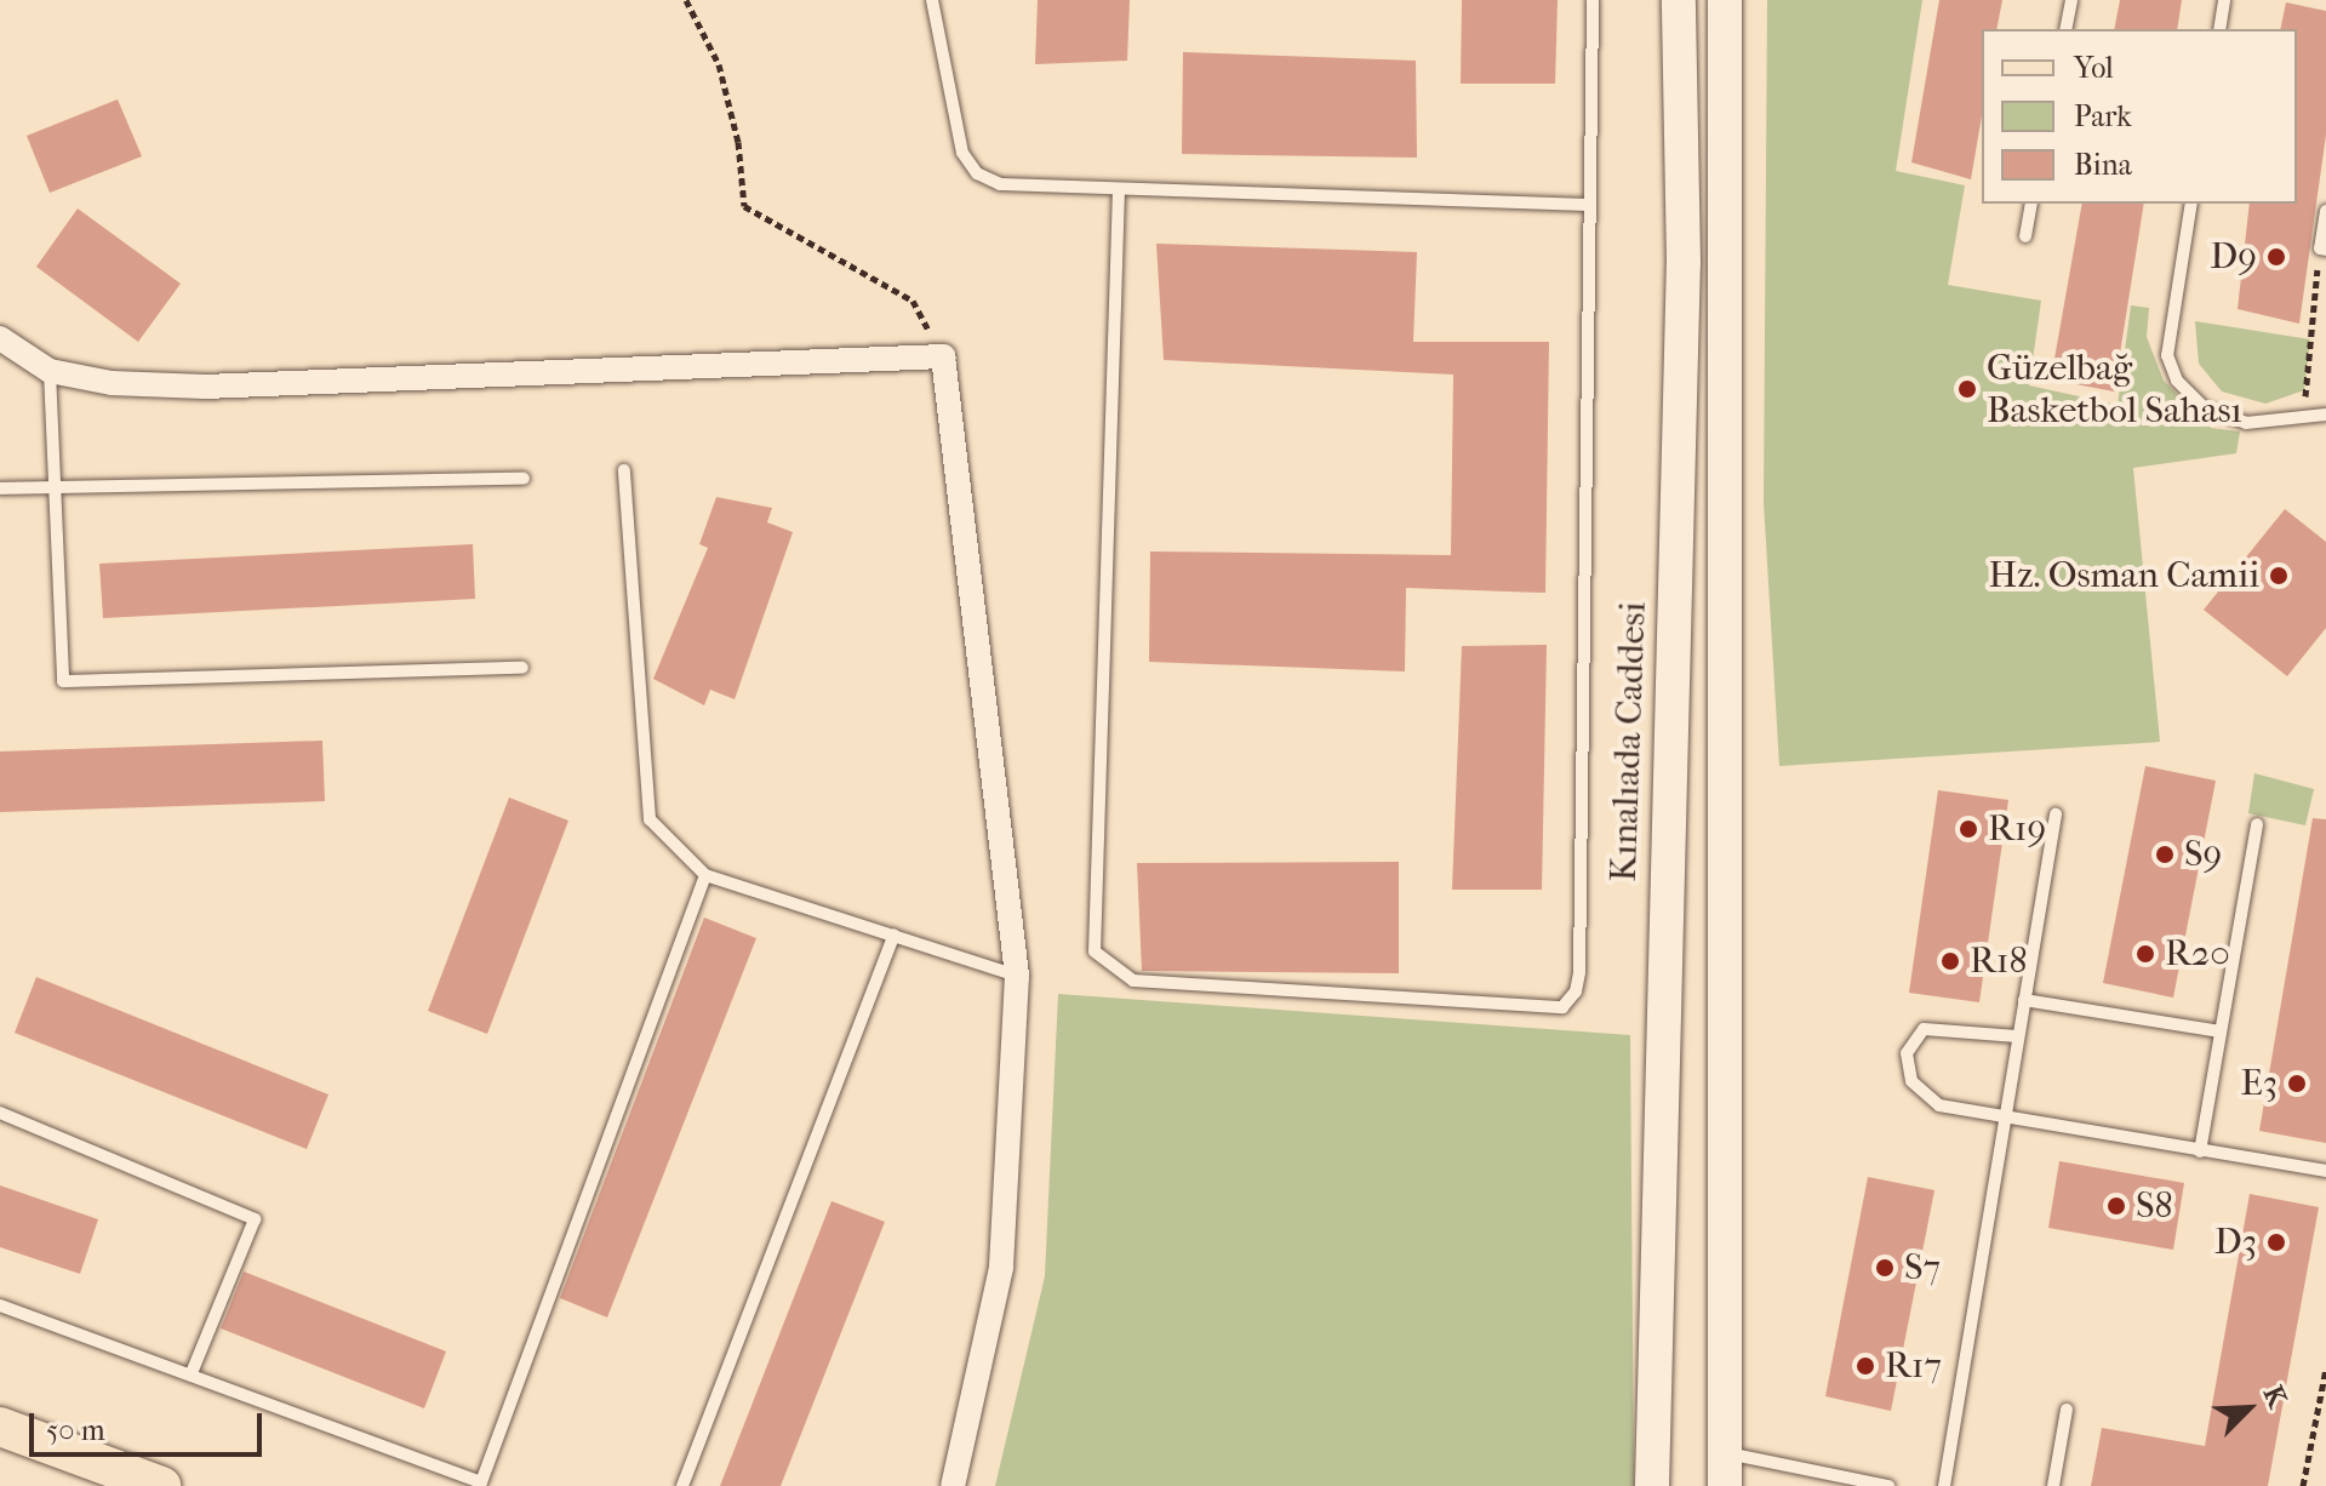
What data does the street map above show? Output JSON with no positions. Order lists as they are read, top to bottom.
{
  "streets": {
    "main road": ["Kınalıada Caddesi"]
  },
  "places": [
    "D9",
    "Güzelbağ Basketbol Sahası",
    "Hz. Osman Camii",
    "R19",
    "S9",
    "R20",
    "R18",
    "E3",
    "S8",
    "D3",
    "S7",
    "R17"
  ],
  "legend": ["Yol", "Park", "Bina"],
  "scale_bar": "50 m",
  "north": "top right"
}
